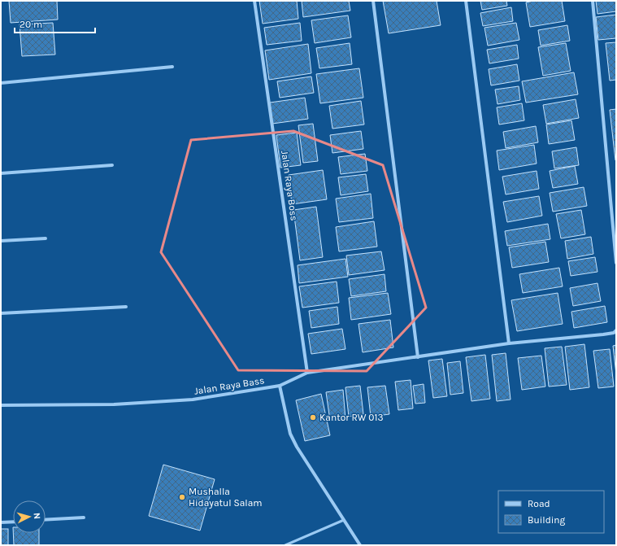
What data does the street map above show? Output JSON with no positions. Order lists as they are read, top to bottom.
{
  "streets": {
    "street": ["Jalan Raya Boss", "Jalan Raya Bass"]
  },
  "crossings": [
    ["Jalan Raya Boss", "Jalan Raya Bass"]
  ],
  "places": ["Kantor RW 013", "Mushalla Hidayatul Salam"],
  "legend": ["Road", "Building"],
  "scale_bar": "20 m",
  "north": "right"
}
